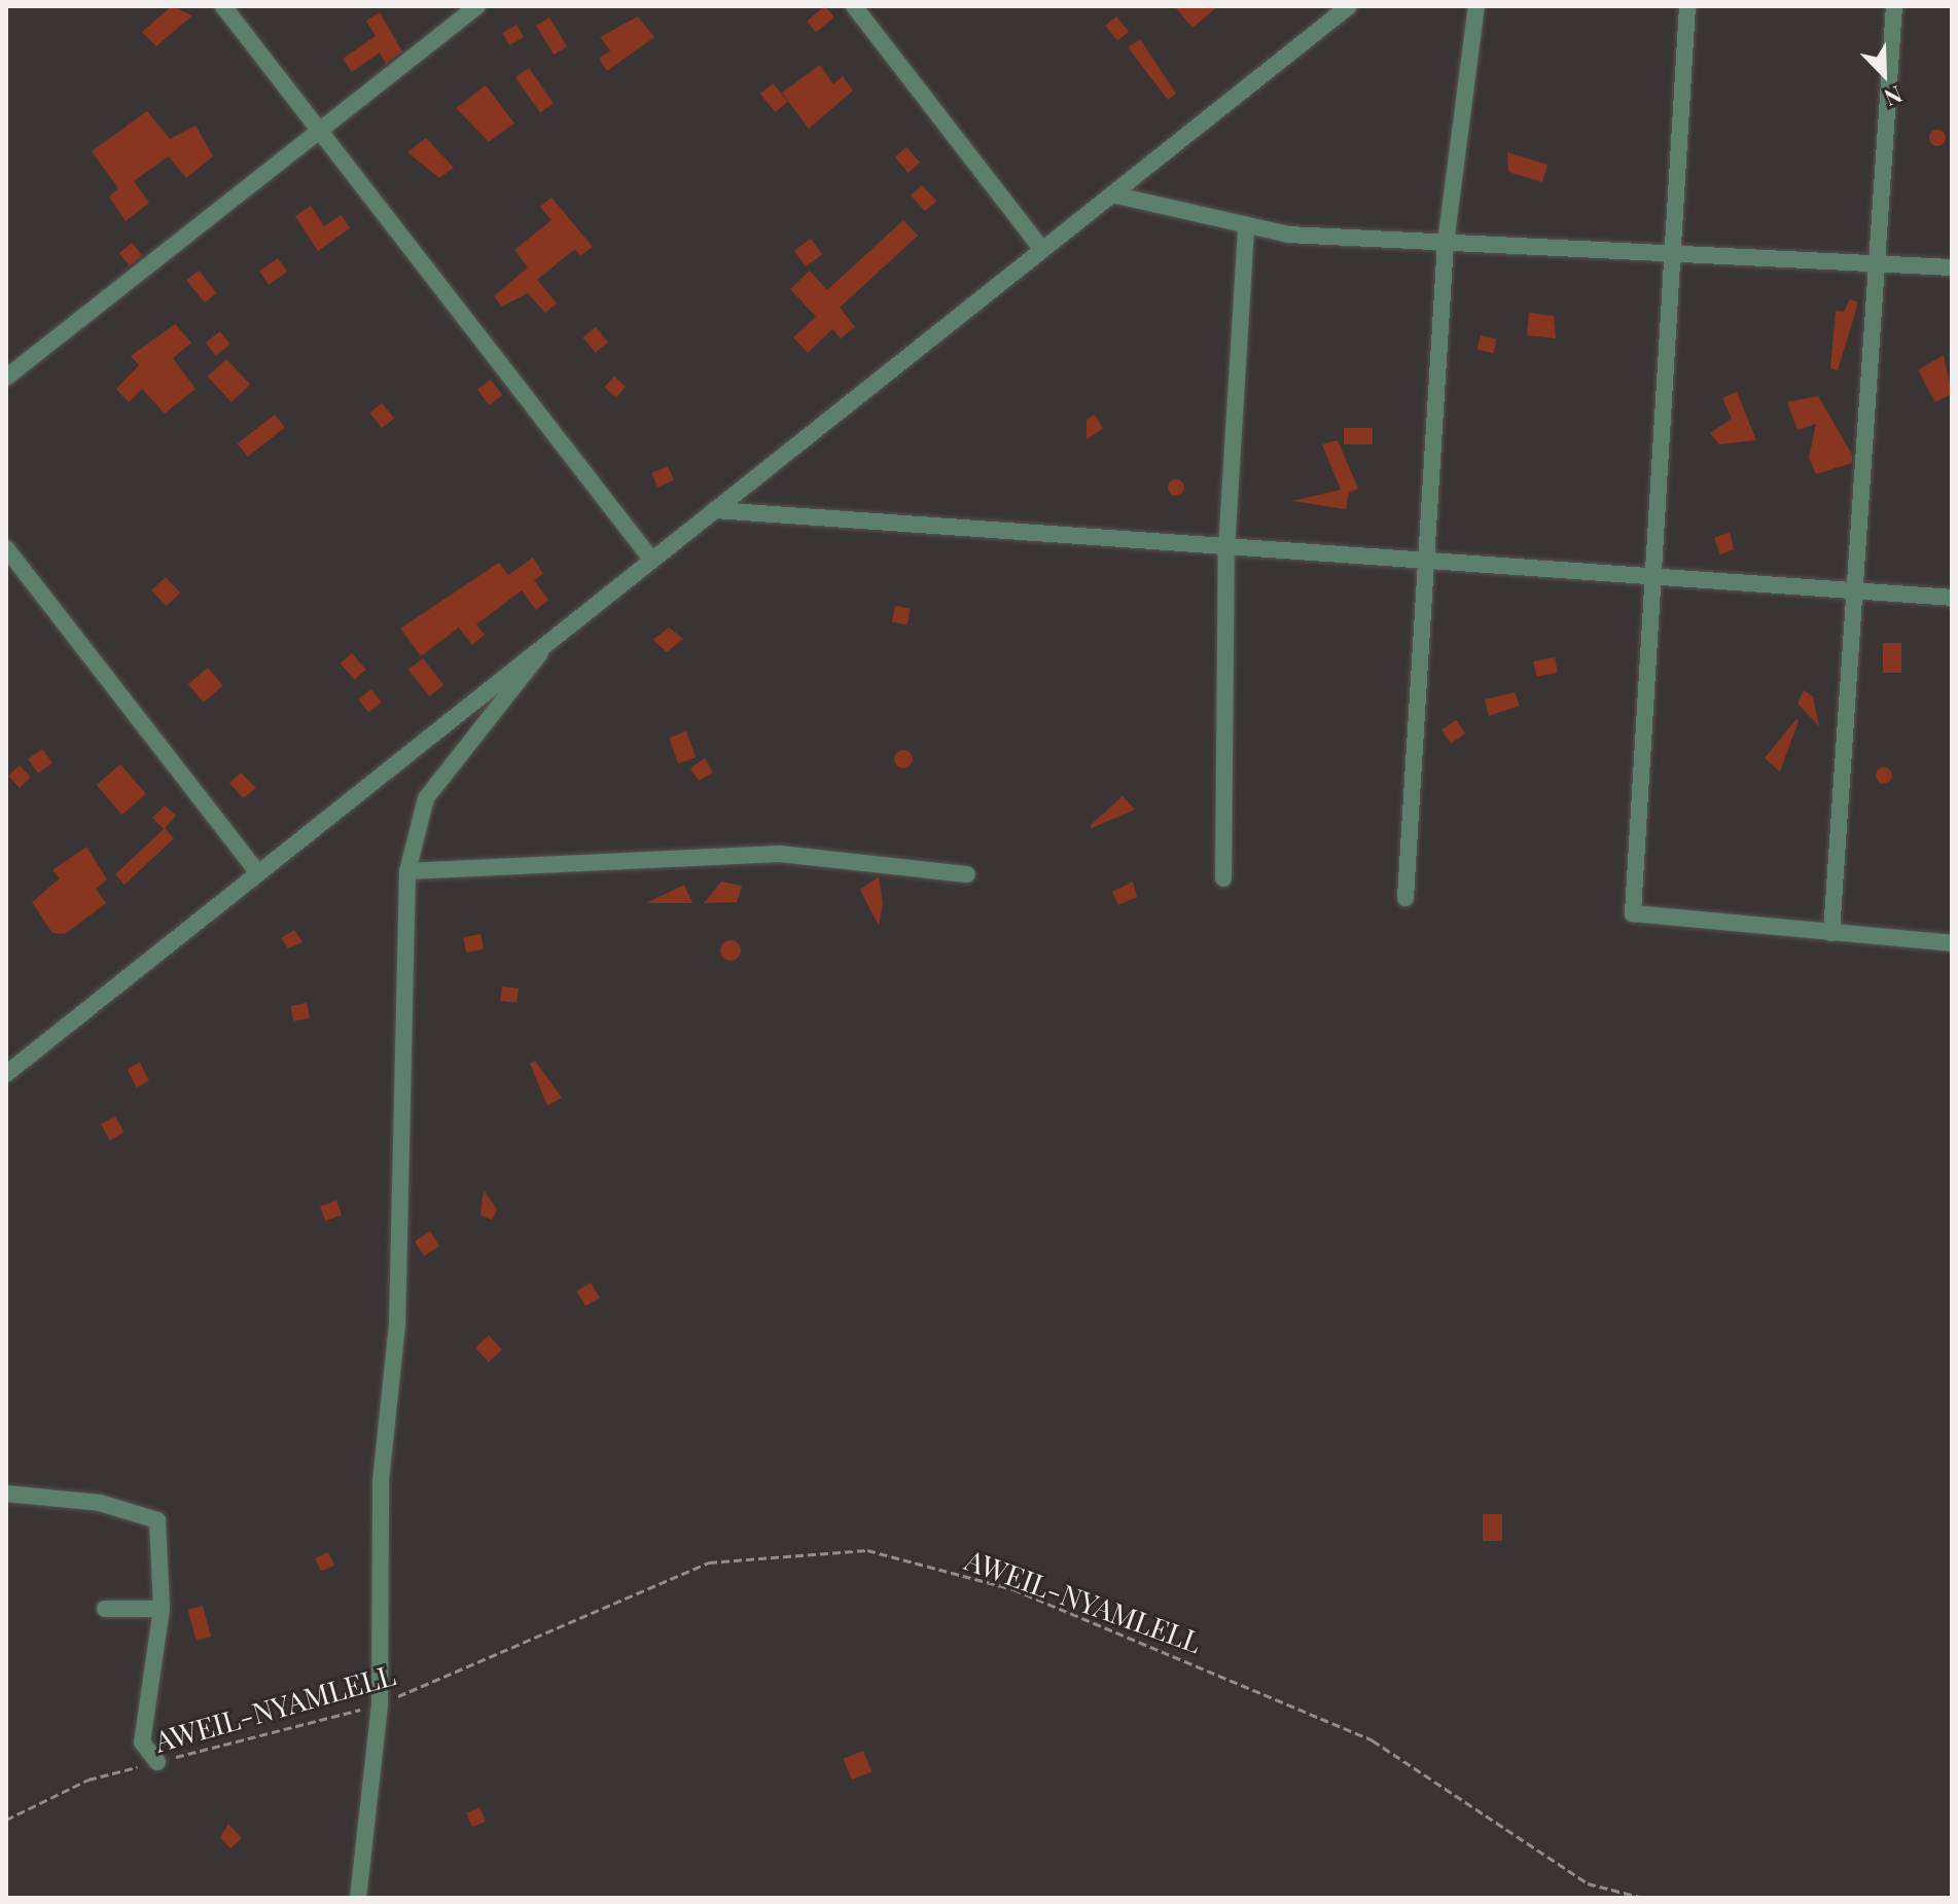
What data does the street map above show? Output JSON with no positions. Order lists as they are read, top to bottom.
{
  "streets": {
    "path": ["AWEIL-NYAMLELL"]
  },
  "north": "bottom right"
}
